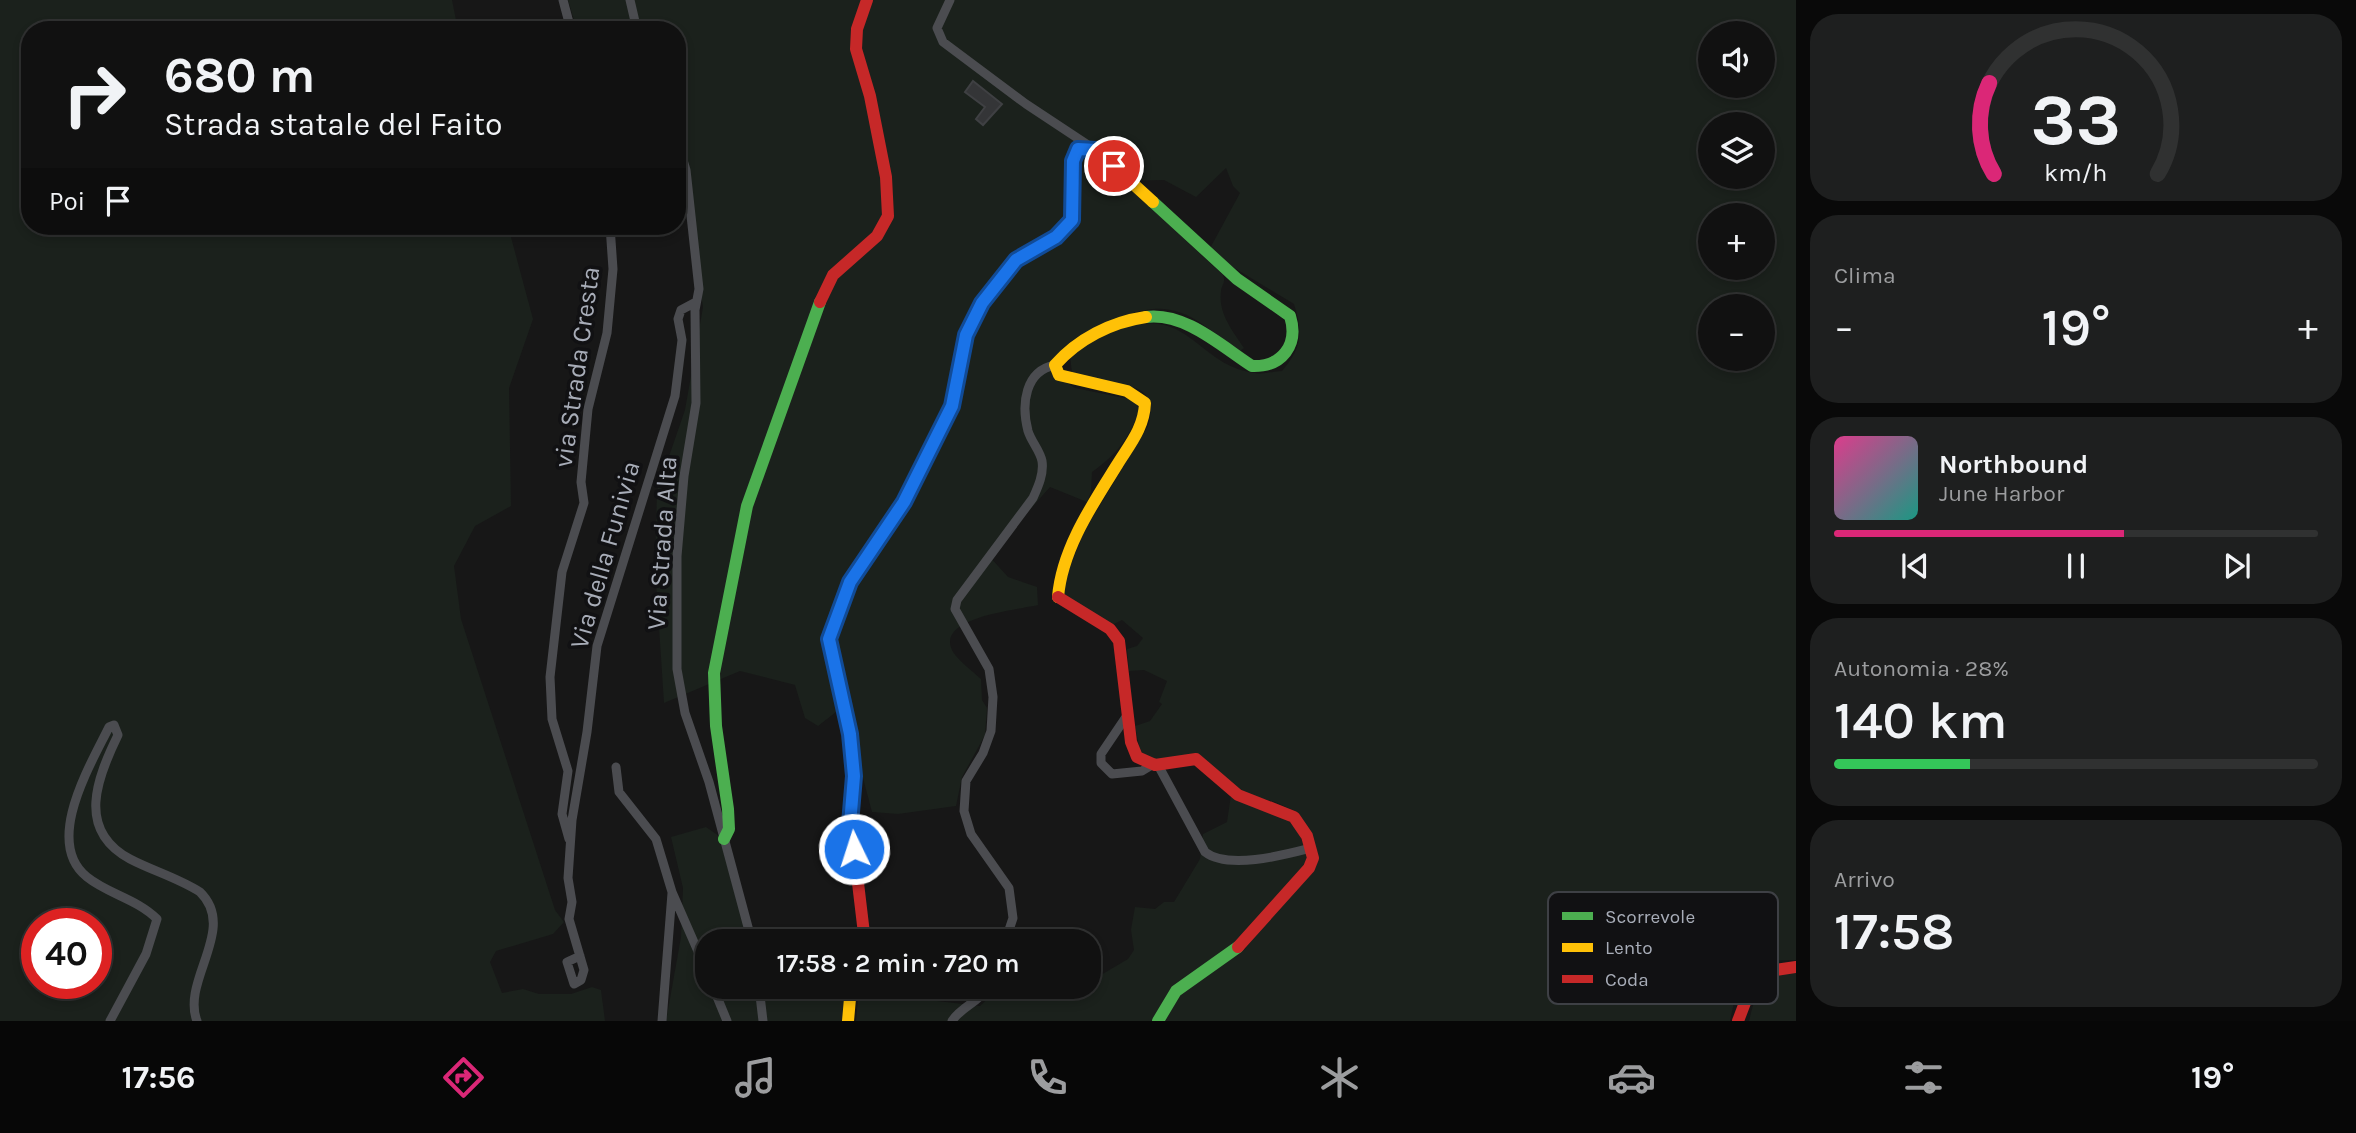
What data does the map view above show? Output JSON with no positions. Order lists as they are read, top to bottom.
{
  "streets": {
    "street": ["via Strada Cresta", "Via Strada Alta", "Via della Funivia"]
  },
  "crossings": [
    ["via Strada Cresta", "Via della Funivia"],
    ["Via Strada Alta", "Via della Funivia"]
  ],
  "legend": ["Scorrevole", "Lento", "Coda"],
  "page": {
    "map_buttons": ["+", "−"],
    "turn": ["680 m", "Strada statale del Faito"],
    "then": "Poi",
    "tile": [
      "Clima",
      ["Autonomia · 28%", "140 km"],
      ["Arrivo", "17:58"]
    ],
    "heat": ["−", "19°", "+"],
    "song": ["Northbound", "June Harbor"],
    "limit": "40",
    "trip": "17:58 · 2 min · 720 m",
    "tabs": ["17:56", "19°"],
    "gauge": ["33", "km/h"]
  }
}
